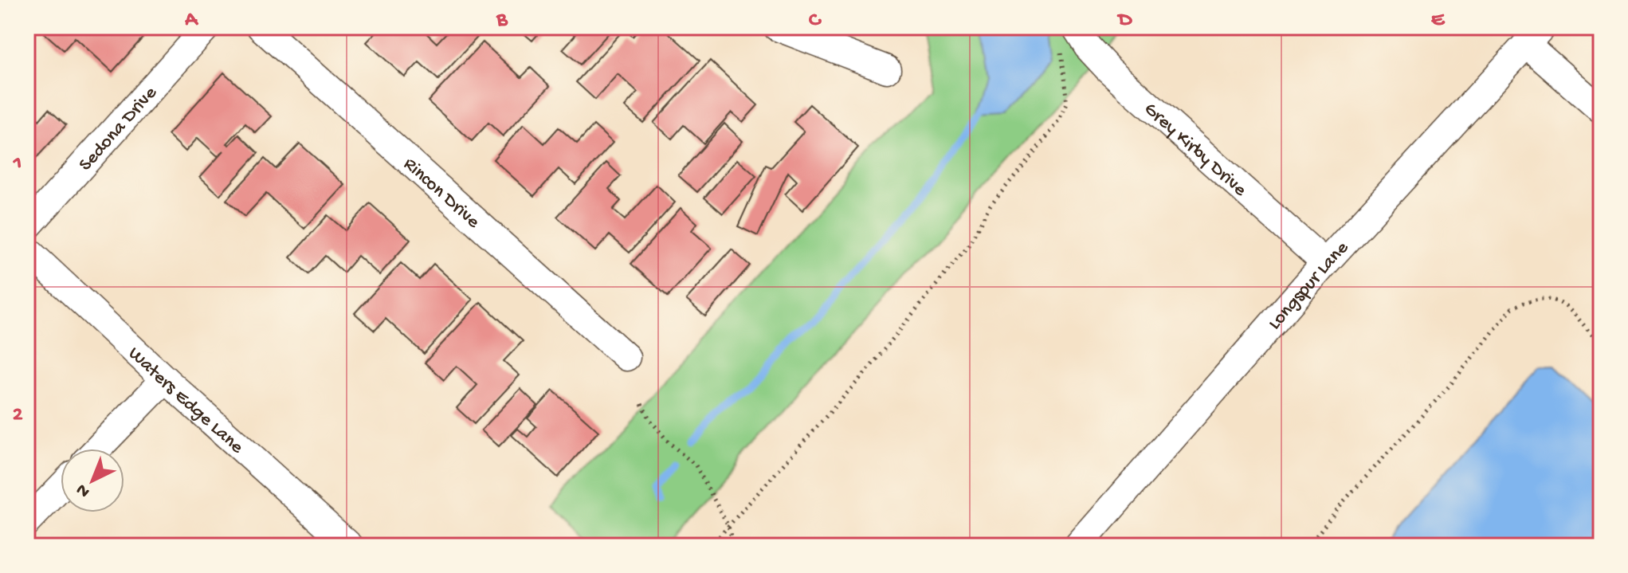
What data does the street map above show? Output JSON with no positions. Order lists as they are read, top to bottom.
{
  "streets": {
    "street": [
      "Sedona Drive",
      "Grey Kirby Drive",
      "Rincon Drive",
      "Longspur Lane",
      "Waters Edge Lane"
    ]
  },
  "crossings": [
    ["Grey Kirby Drive", "Longspur Lane"]
  ],
  "north": "bottom left",
  "grid": {
    "columns": [
      "A",
      "B",
      "C",
      "D",
      "E"
    ],
    "rows": ["1", "2"]
  }
}
